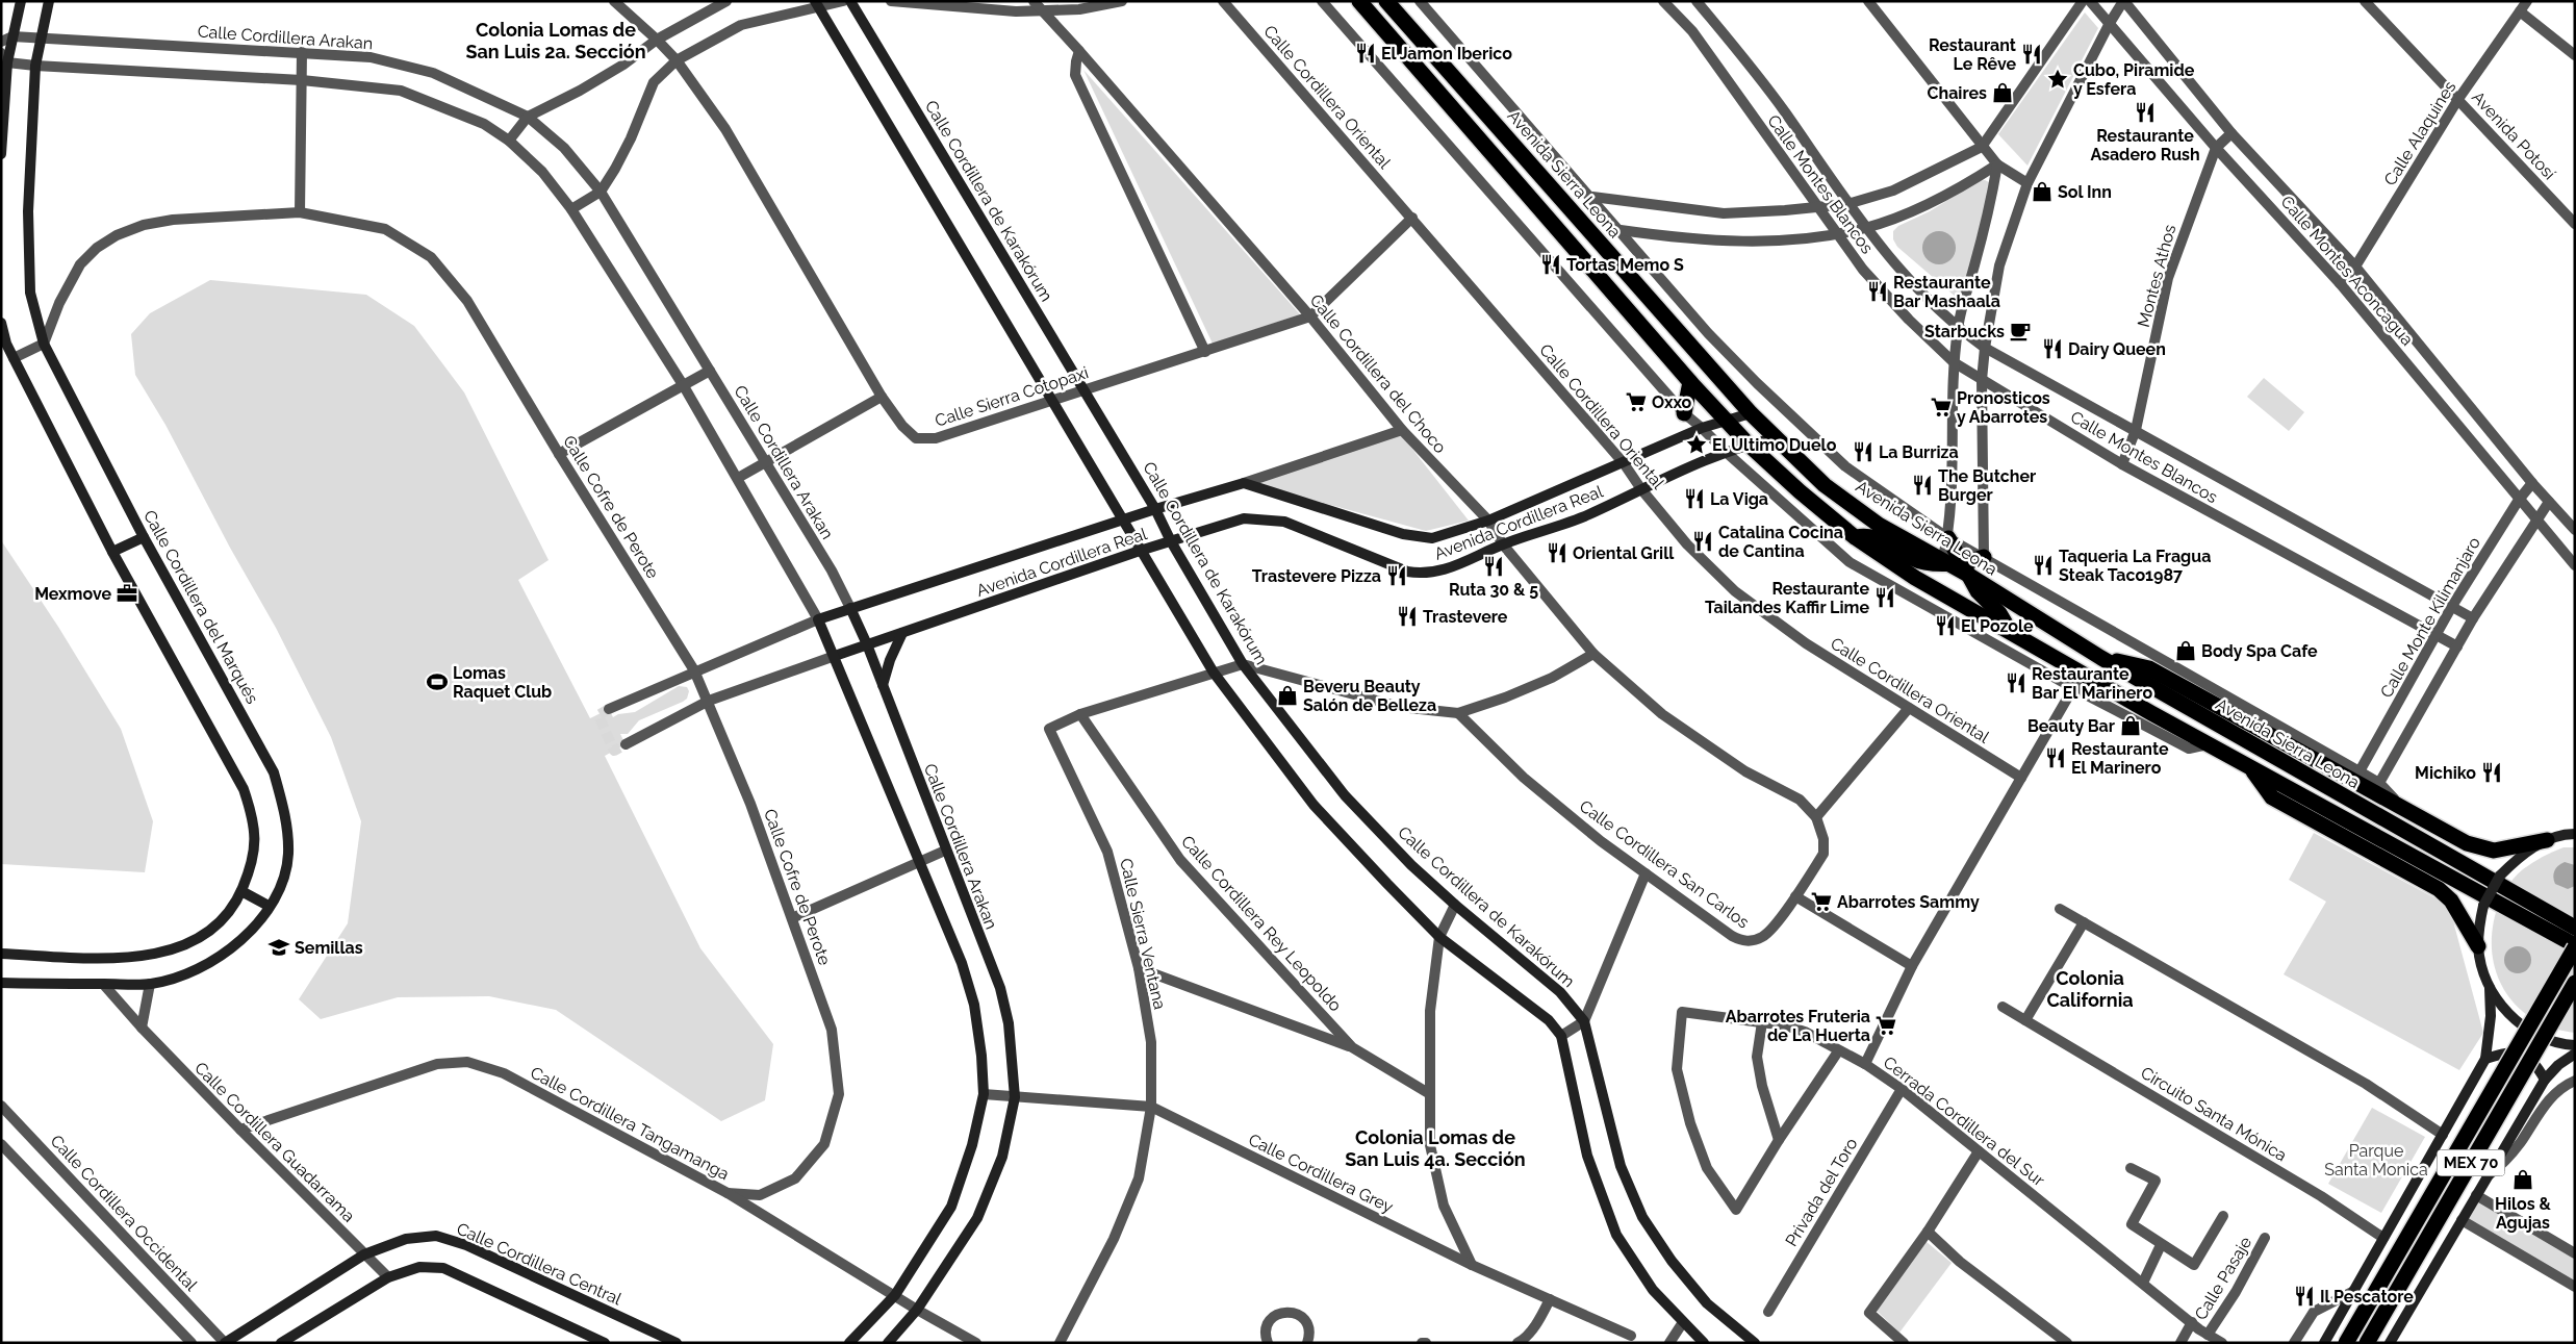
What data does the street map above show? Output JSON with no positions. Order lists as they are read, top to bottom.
{
  "streets": {
    "highway": ["Avenida Sierra Leona", "MEX 70"],
    "street": [
      "Calle Cordillera Arakan",
      "Calle Cordillera Oriental",
      "Calle Alaquines",
      "Avenida Potosí",
      "Calle Montes Blancos",
      "Calle Cordillera de Karakórum",
      "Calle Montes Aconcagua",
      "Montes Athos",
      "Calle Cordillera del Choco",
      "Calle Sierra Cotopaxi",
      "Calle Cofre de Perote",
      "Avenida Cordillera Real",
      "Calle Cordillera del Marqués",
      "Calle Monte Kilimanjaro",
      "Calle Cordillera San Carlos",
      "Calle Cordillera Rey Leopoldo",
      "Calle Sierra Ventana",
      "Circuito Santa Mónica",
      "Cerrada Cordillera del Sur",
      "Calle Cordillera Tangamanga",
      "Calle Cordillera Guadarrama",
      "Calle Cordillera Grey",
      "Privada del Toro",
      "Calle Cordillera Occidental",
      "Calle Cordillera Central",
      "Calle Pasaje"
    ]
  },
  "crossings": [
    ["Calle Cordillera Arakan", "Avenida Cordillera Real"],
    ["Calle Cordillera Arakan", "Calle Cordillera del Marqués"],
    ["Calle Cordillera Arakan", "Calle Cordillera Tangamanga"],
    ["Calle Cordillera Arakan", "Calle Cordillera Grey"],
    ["Calle Cordillera Oriental", "Calle Sierra Cotopaxi"],
    ["Calle Cordillera Oriental", "Avenida Cordillera Real"],
    ["Calle Cordillera Oriental", "Cerrada Cordillera del Sur"],
    ["Calle Alaquines", "Avenida Potosí"],
    ["Calle Alaquines", "Calle Montes Aconcagua"],
    ["Avenida Sierra Leona", "Avenida Cordillera Real"],
    ["Avenida Sierra Leona", "Calle Monte Kilimanjaro"],
    ["Calle Montes Blancos", "Montes Athos"],
    ["Calle Montes Blancos", "Calle Monte Kilimanjaro"],
    ["Calle Cordillera de Karakórum", "Calle Sierra Cotopaxi"],
    ["Calle Cordillera de Karakórum", "Avenida Cordillera Real"],
    ["Calle Cordillera de Karakórum", "Calle Sierra Ventana"],
    ["Calle Montes Aconcagua", "Montes Athos"],
    ["Calle Montes Aconcagua", "Calle Monte Kilimanjaro"],
    ["Calle Cordillera del Choco", "Calle Sierra Cotopaxi"],
    ["Calle Cordillera del Choco", "Avenida Cordillera Real"],
    ["Calle Cordillera del Choco", "Calle Cordillera San Carlos"],
    ["Calle Cofre de Perote", "Avenida Cordillera Real"],
    ["Calle Cofre de Perote", "Calle Cordillera del Marqués"],
    ["Calle Cofre de Perote", "Calle Cordillera Tangamanga"],
    ["Calle Cordillera del Marqués", "Calle Cordillera Guadarrama"],
    ["Calle Cordillera Rey Leopoldo", "Calle Sierra Ventana"],
    ["Calle Sierra Ventana", "Calle Cordillera Grey"],
    ["Cerrada Cordillera del Sur", "Privada del Toro"],
    ["Cerrada Cordillera del Sur", "Calle Pasaje"],
    ["Calle Cordillera Tangamanga", "Calle Cordillera Guadarrama"],
    ["Calle Cordillera Guadarrama", "Calle Cordillera Central"],
    ["Calle Cordillera Occidental", "Calle Cordillera Central"]
  ],
  "districts": ["Colonia Lomas de San Luis 2a. Sección", "Colonia California", "Colonia Lomas de San Luis 4a. Sección"],
  "parks": ["Parque Santa Monica"],
  "places": {
    "restaurant": [
      "El Jamon Iberico",
      "Restaurant Le Rêve",
      "Restaurante Asadero Rush",
      "Tortas Memo S",
      "Restaurante Bar Mashaala",
      "Dairy Queen",
      "La Burriza",
      "The Butcher Burger",
      "La Viga",
      "Catalina Cocina de Cantina",
      "Oriental Grill",
      "Taqueria La Fragua Steak Taco1987",
      "Ruta 30 & 5",
      "Trastevere Pizza",
      "Restaurante Tailandes Kaffir Lime",
      "Trastevere",
      "El Pozole",
      "Restaurante Bar El Marinero",
      "Restaurante El Marinero",
      "Michiko",
      "Il Pescatore"
    ],
    "place": ["Cubo, Piramide y Esfera", "El Ultimo Duelo"],
    "shop": [
      "Chaires",
      "Sol Inn",
      "Body Spa Cafe",
      "Beveru Beauty Salón de Belleza",
      "Beauty Bar",
      "Hilos & Agujas"
    ],
    "cafe": ["Starbucks"],
    "supermarket": [
      "Oxxo",
      "Pronosticos y Abarrotes",
      "Abarrotes Sammy",
      "Abarrotes Fruteria de La Huerta"
    ],
    "office": ["Mexmove"],
    "sports": ["Lomas Raquet Club"],
    "school or university": ["Semillas"]
  }
}
